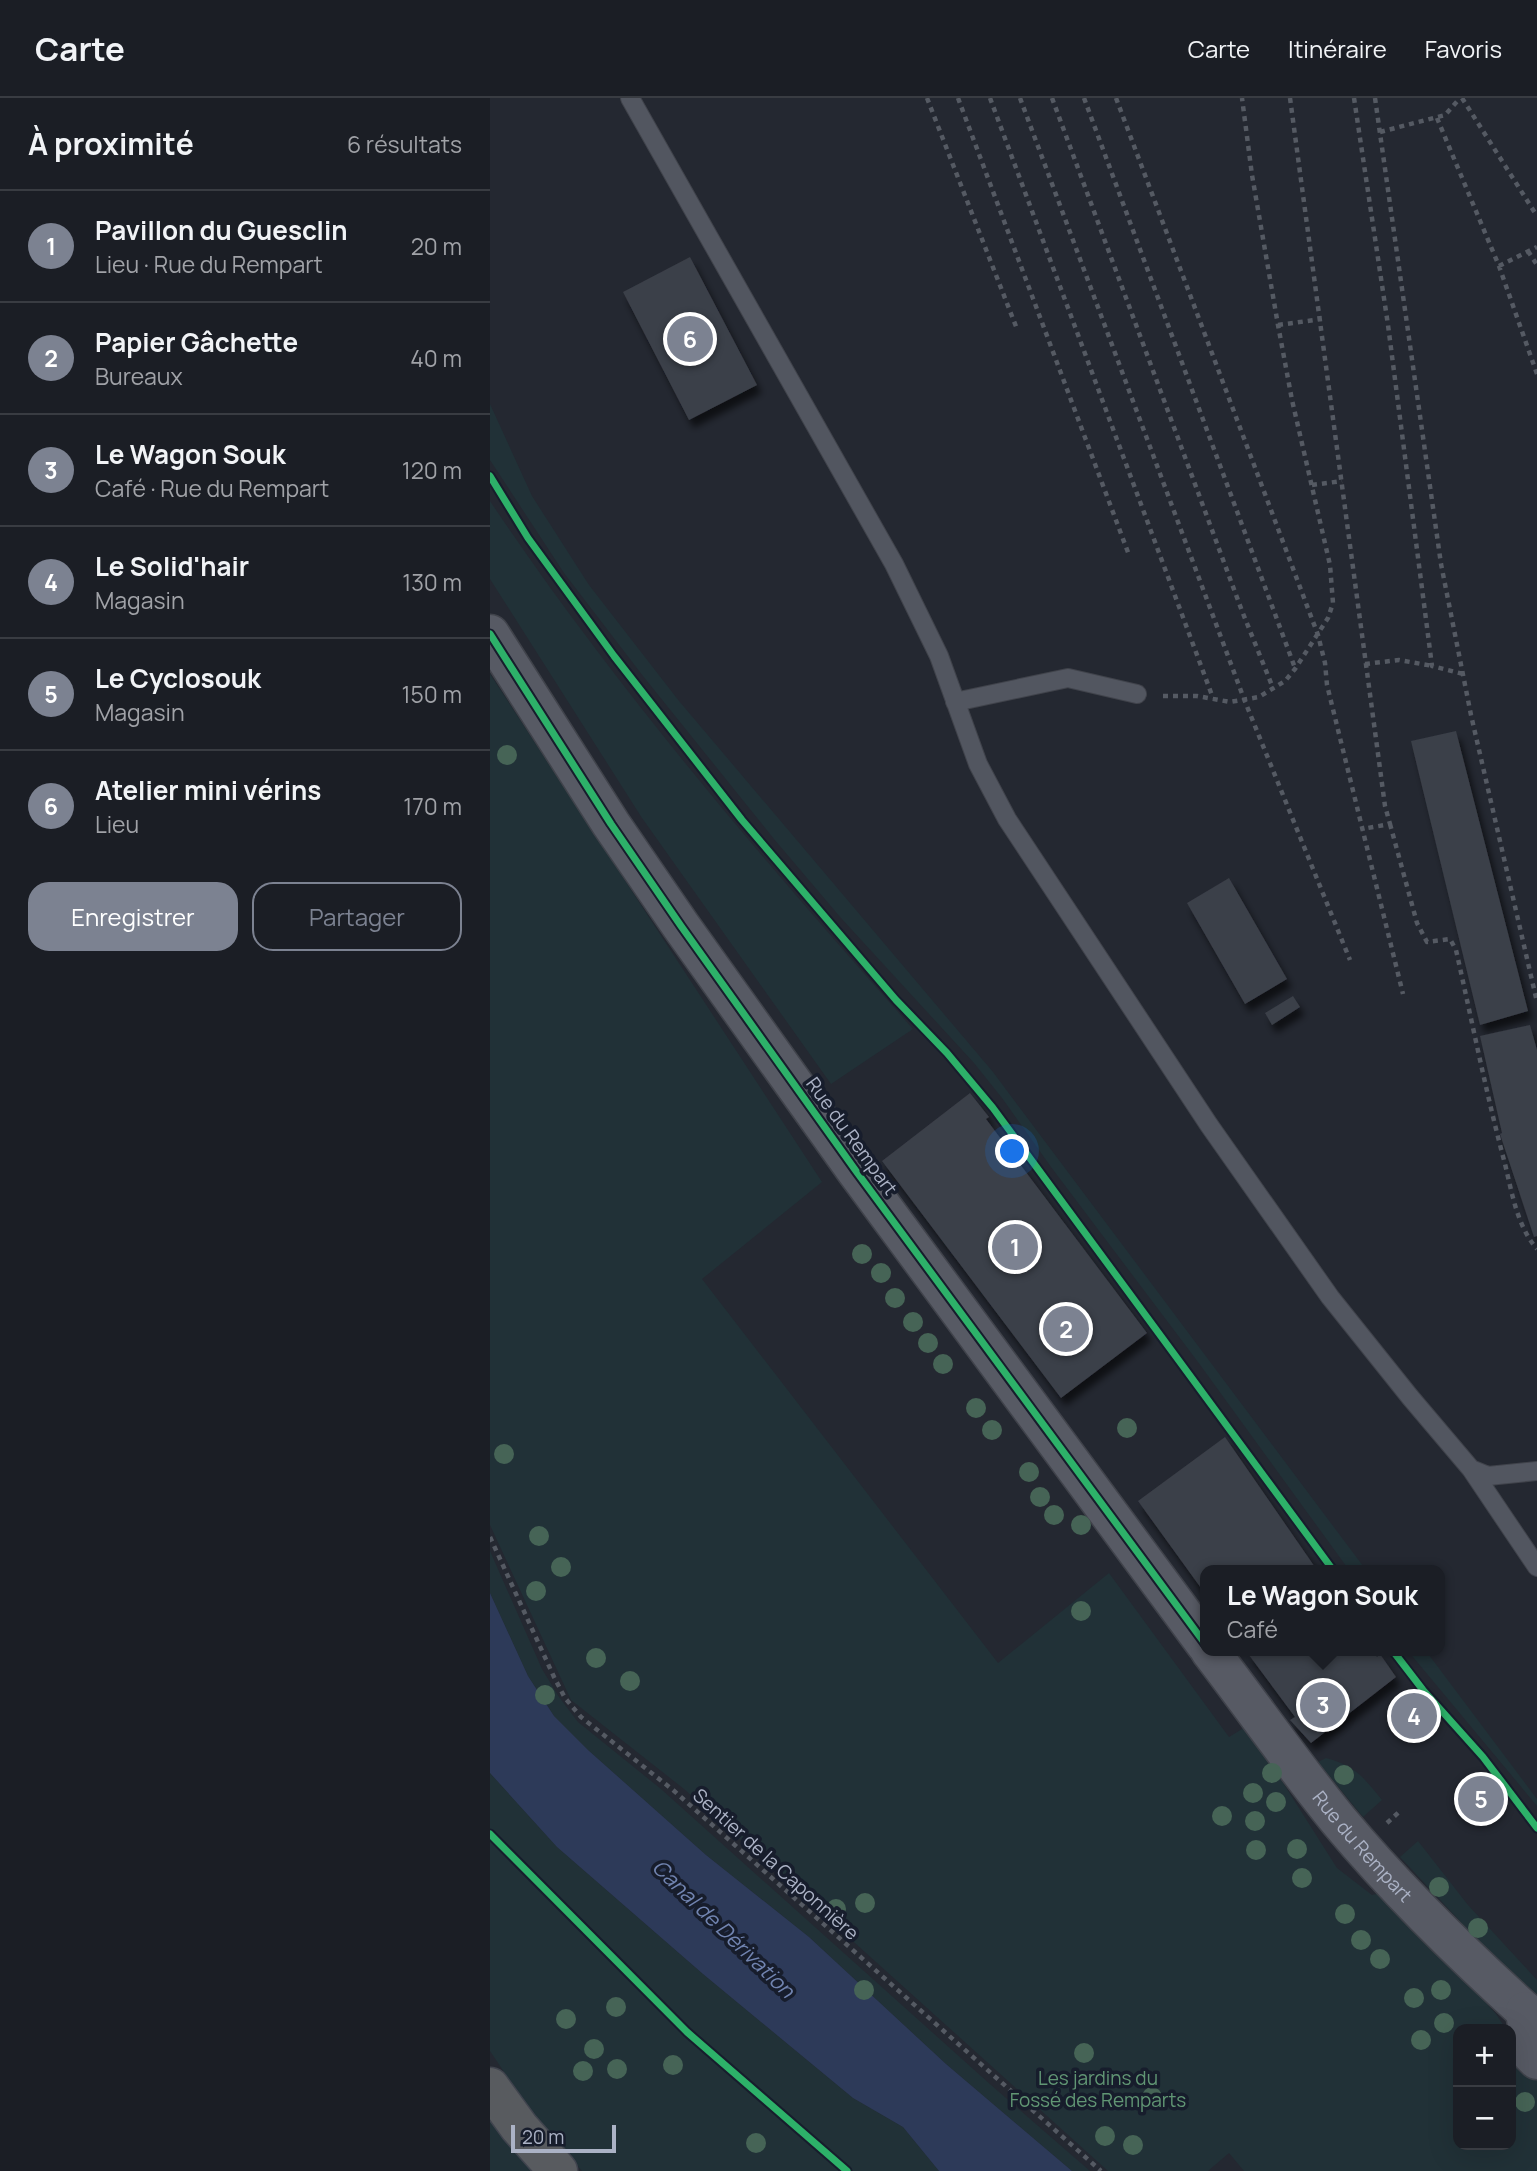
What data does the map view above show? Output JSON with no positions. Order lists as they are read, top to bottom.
{
  "streets": {
    "street": ["Rue du Rempart"],
    "path": ["Sentier de la Caponnière"]
  },
  "water": ["Canal de Dérivation"],
  "parks": ["Les jardins du Fossé des Remparts"],
  "scale_bar": "20 m",
  "page": {
    "header": "Carte",
    "nav": ["Carte", "Itinéraire", "Favoris"],
    "heading": ["À proximité", "6 résultats"],
    "list": [
      {
        "mark": "1",
        "name": "Pavillon du Guesclin",
        "note": "Lieu · Rue du Rempart",
        "value": "20 m"
      },
      {
        "mark": "2",
        "name": "Papier Gâchette",
        "note": "Bureaux",
        "value": "40 m"
      },
      {
        "mark": "3",
        "name": "Le Wagon Souk",
        "note": "Café · Rue du Rempart",
        "value": "120 m"
      },
      {
        "mark": "4",
        "name": "Le Solid'hair",
        "note": "Magasin",
        "value": "130 m"
      },
      {
        "mark": "5",
        "name": "Le Cyclosouk",
        "note": "Magasin",
        "value": "150 m"
      },
      {
        "mark": "6",
        "name": "Atelier mini vérins",
        "note": "Lieu",
        "value": "170 m"
      }
    ],
    "pins": [
      "6",
      "1",
      "2",
      "3",
      "4",
      "5"
    ],
    "buttons": ["Enregistrer", "Partager"],
    "popup": ["Le Wagon Souk", "Café"],
    "map_buttons": ["+", "−"],
    "scale": "20 m"
  }
}
